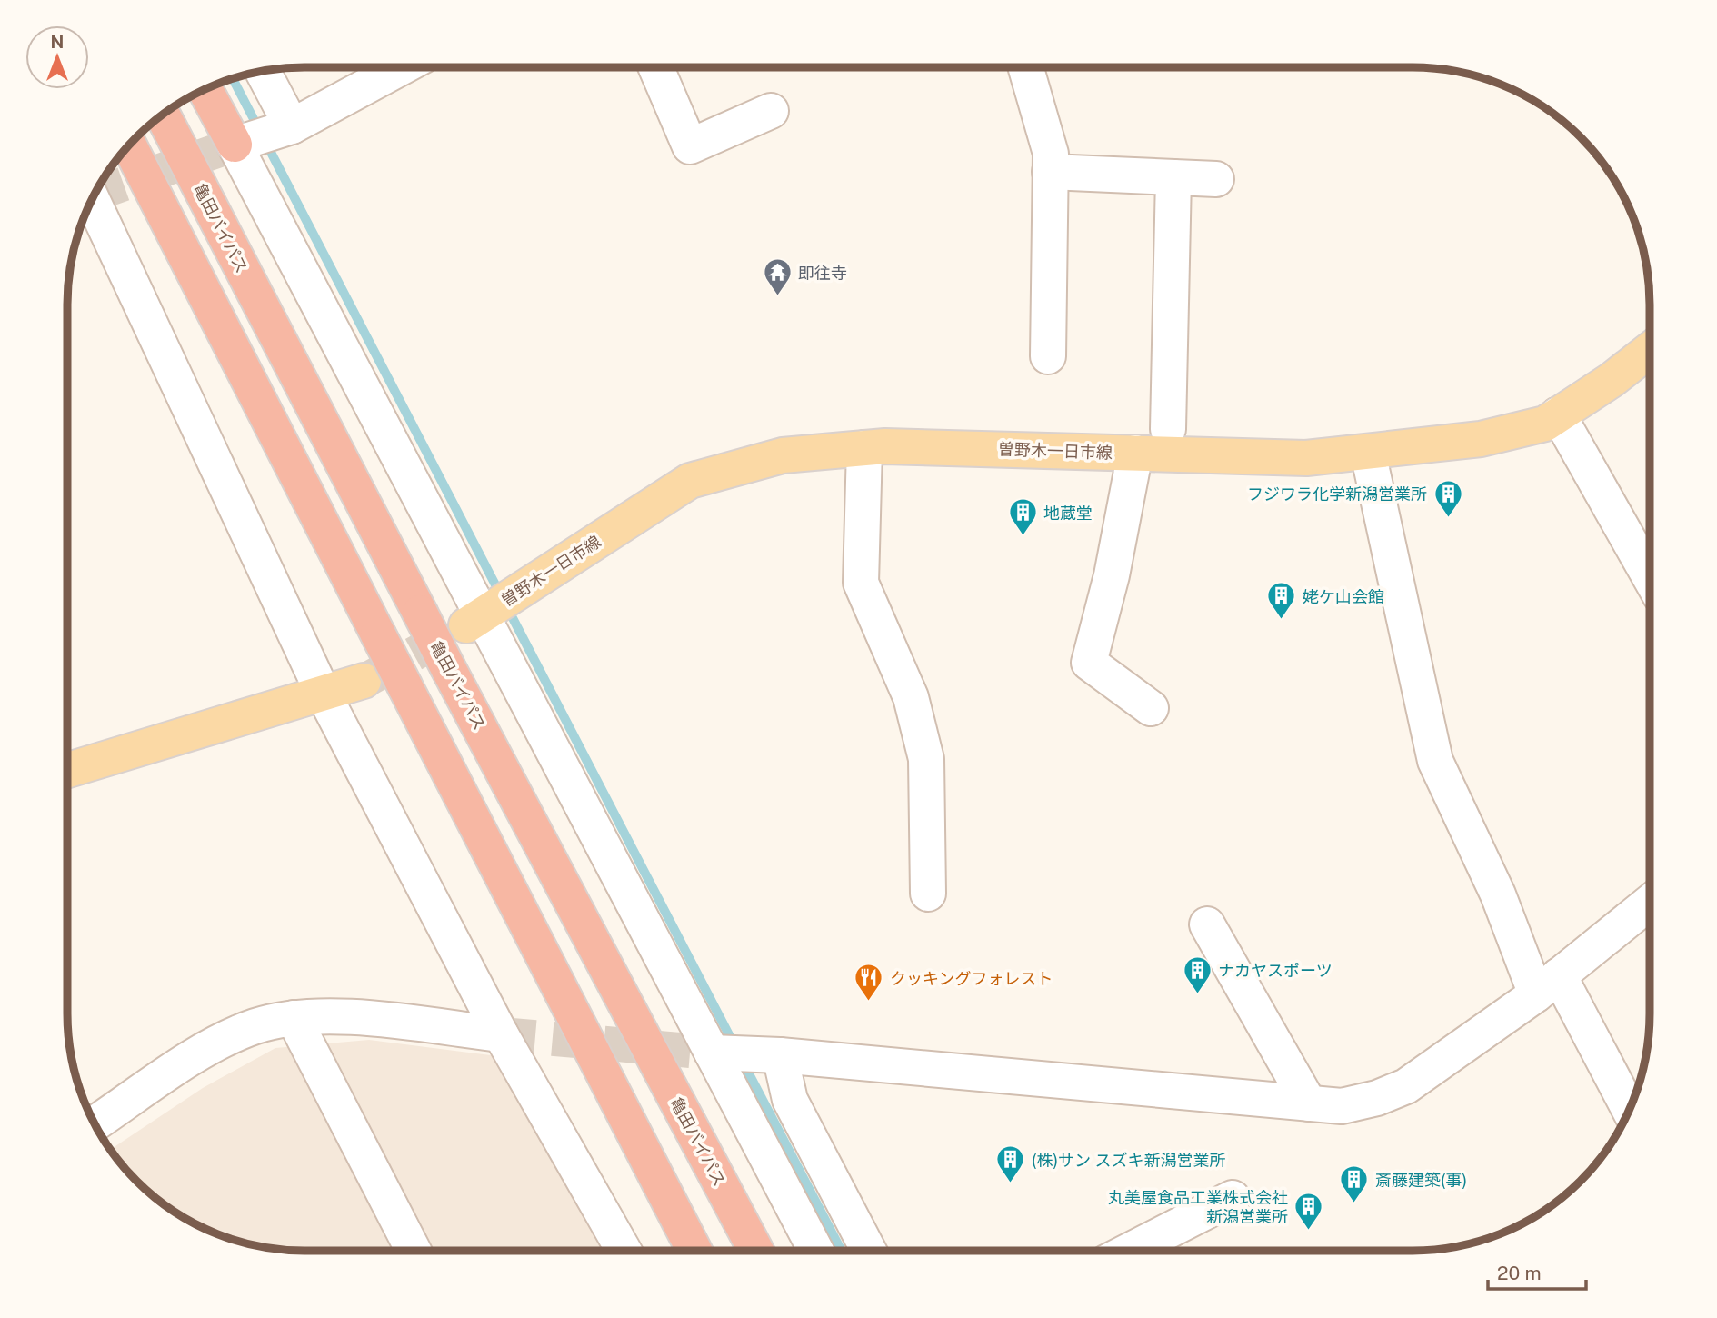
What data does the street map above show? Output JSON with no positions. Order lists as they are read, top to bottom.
{
  "streets": {
    "highway": ["亀田バイパス"],
    "main road": ["曽野木一日市線"]
  },
  "places": {
    "temple": ["即往寺"],
    "building": [
      "フジワラ化学新潟営業所",
      "地蔵堂",
      "姥ケ山会館",
      "ナカヤスポーツ",
      "(株)サン スズキ新潟営業所",
      "斎藤建築(事)",
      "丸美屋食品工業株式会社 新潟営業所"
    ],
    "restaurant": ["クッキングフォレスト"]
  },
  "scale_bar": "20 m",
  "north": "top"
}
